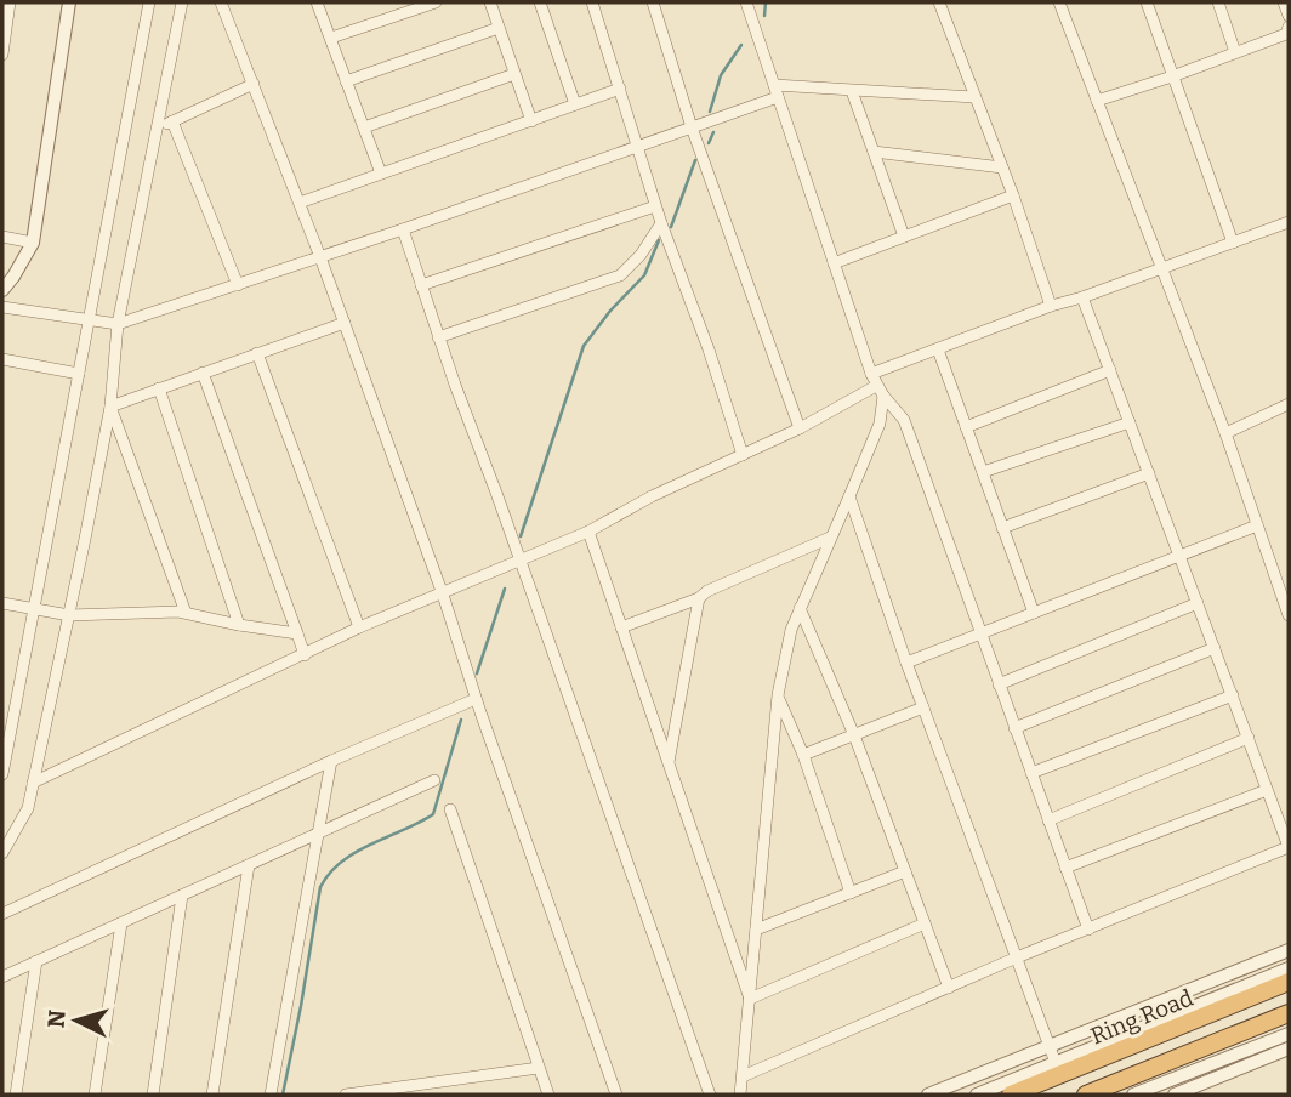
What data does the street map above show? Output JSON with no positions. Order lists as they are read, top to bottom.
{
  "streets": {
    "highway": ["Ring Road"]
  },
  "north": "left"
}
